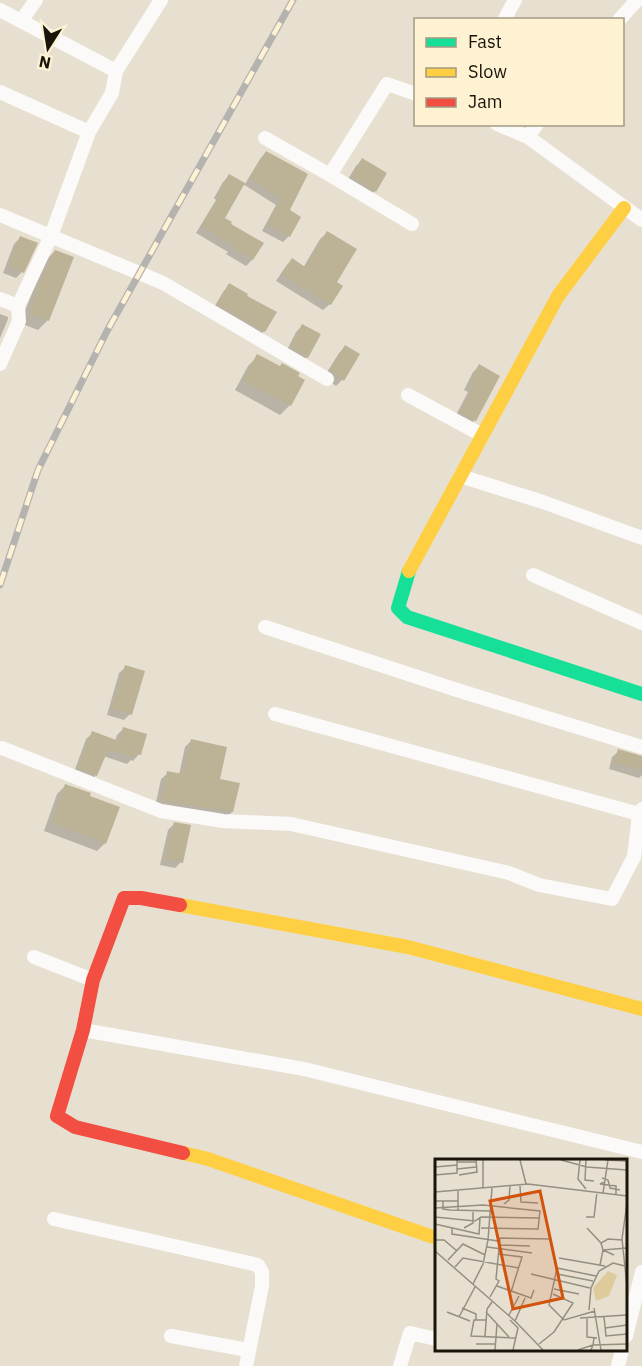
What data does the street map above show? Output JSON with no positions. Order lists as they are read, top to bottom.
{
  "legend": ["Fast", "Slow", "Jam"],
  "north": "bottom"
}
